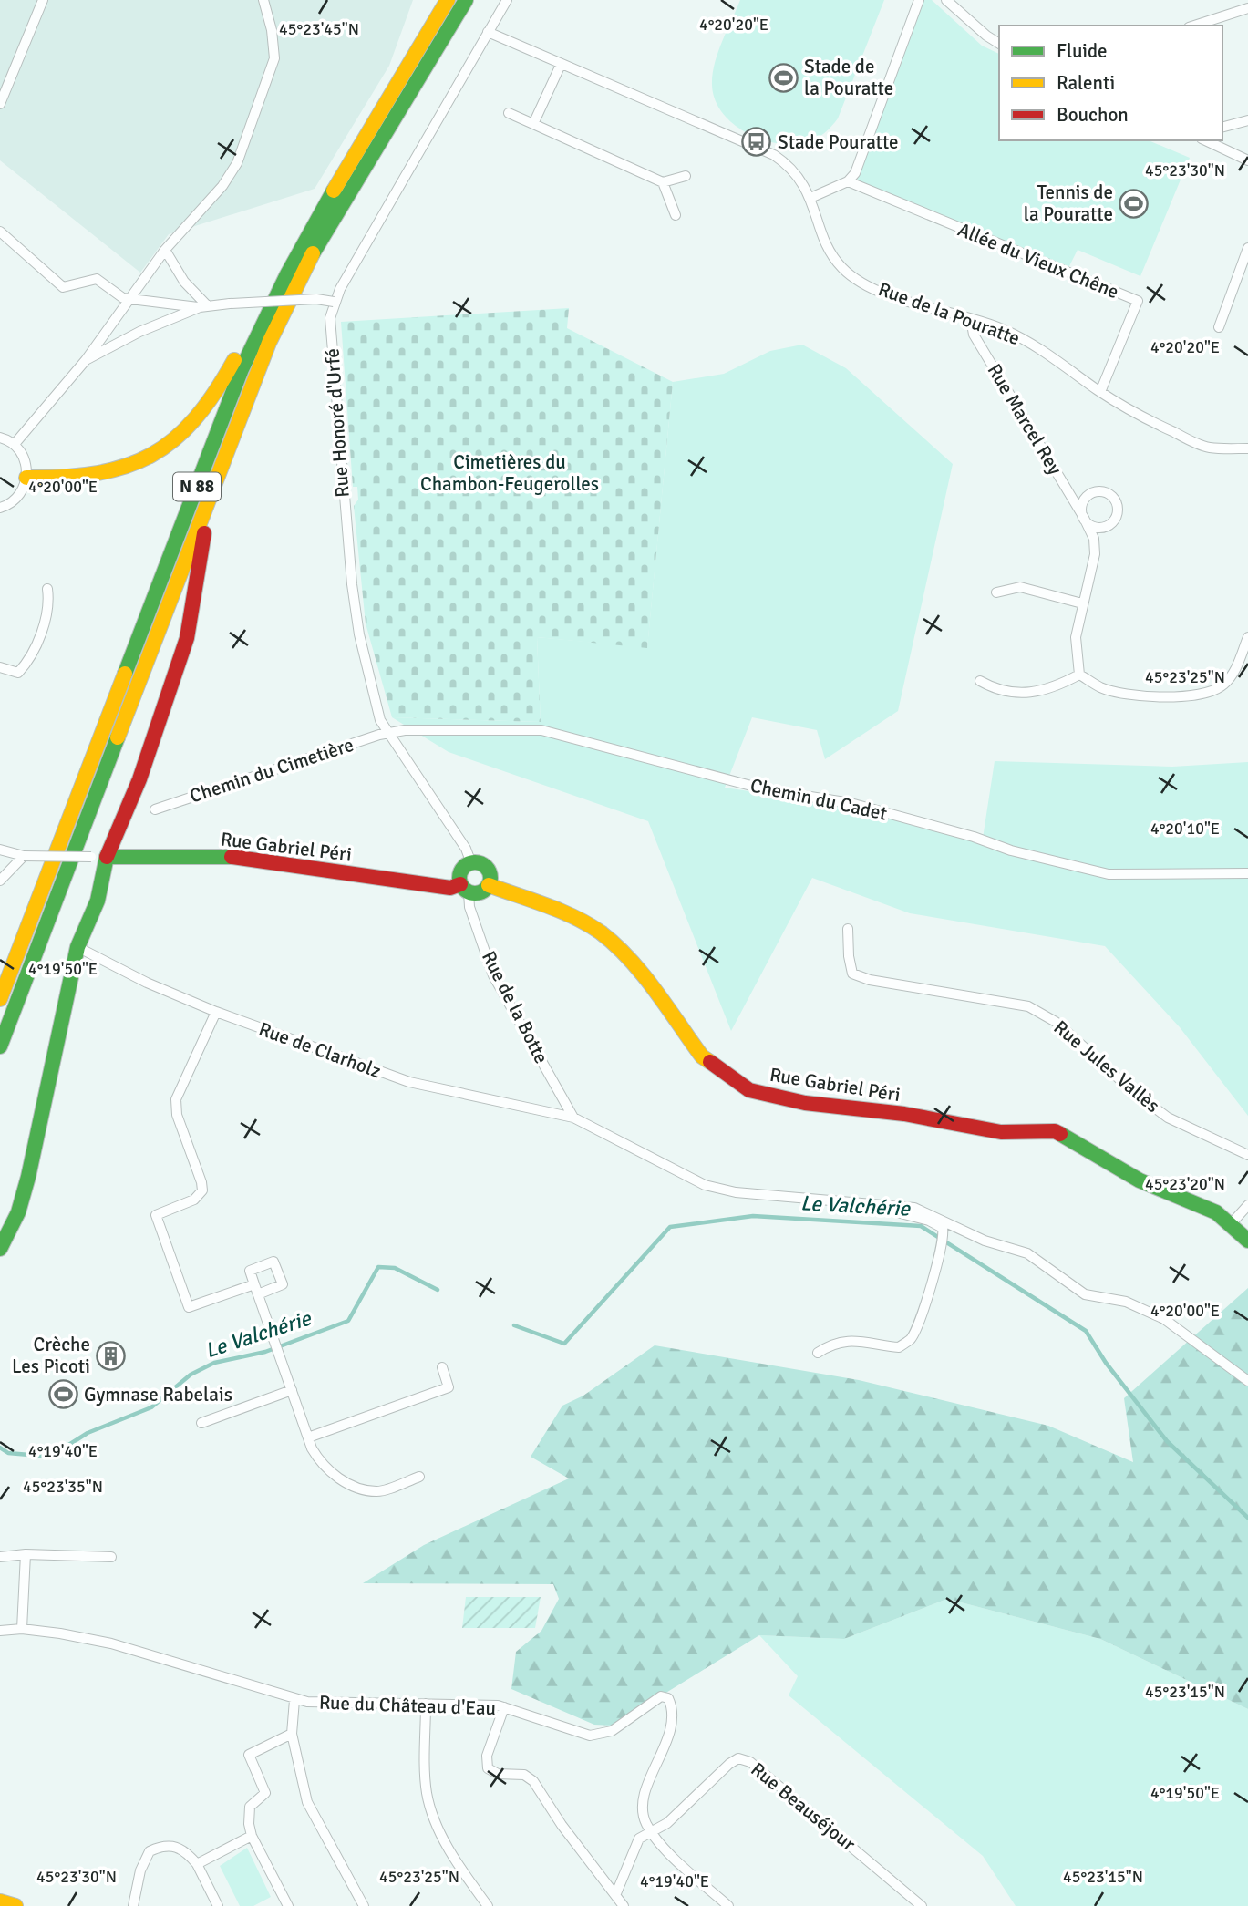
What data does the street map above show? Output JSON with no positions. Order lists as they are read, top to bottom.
{
  "streets": {
    "main road": ["N 88", "Rue Gabriel Péri"],
    "street": [
      "Allée du Vieux Chêne",
      "Rue de la Pouratte",
      "Rue Marcel Rey",
      "Rue Honoré d'Urfé",
      "Chemin du Cimetière",
      "Chemin du Cadet",
      "Rue de la Botte",
      "Rue de Clarholz",
      "Rue Jules Vallès",
      "Rue du Château d'Eau",
      "Rue Beauséjour"
    ]
  },
  "crossings": [
    ["Allée du Vieux Chêne", "Rue de la Pouratte"],
    ["Rue de la Pouratte", "Rue Marcel Rey"],
    ["Rue de la Pouratte", "Rue Honoré d'Urfé"],
    ["Rue Honoré d'Urfé", "Chemin du Cimetière"],
    ["Rue Honoré d'Urfé", "Chemin du Cadet"],
    ["Rue Honoré d'Urfé", "Rue Gabriel Péri"],
    ["Rue Honoré d'Urfé", "Rue de la Botte"],
    ["Chemin du Cimetière", "Chemin du Cadet"],
    ["Rue Gabriel Péri", "Rue de la Botte"],
    ["Rue de la Botte", "Rue de Clarholz"],
    ["Rue du Château d'Eau", "Rue Beauséjour"]
  ],
  "water": ["Le Valchérie"],
  "parks": ["Cimetières du Chambon-Feugerolles"],
  "places": {
    "sports": ["Stade de la Pouratte", "Tennis de la Pouratte", "Gymnase Rabelais"],
    "bus stop": ["Stade Pouratte"],
    "building": ["Crèche Les Picoti"]
  },
  "legend": ["Fluide", "Ralenti", "Bouchon"],
  "coordinates": [
    "4°20'20\"E",
    "45°23'45\"N",
    "45°23'30\"N",
    "4°20'00\"E",
    "45°23'25\"N",
    "4°20'10\"E",
    "4°19'50\"E",
    "45°23'20\"N",
    "4°19'40\"E",
    "45°23'35\"N",
    "45°23'15\"N"
  ]
}
